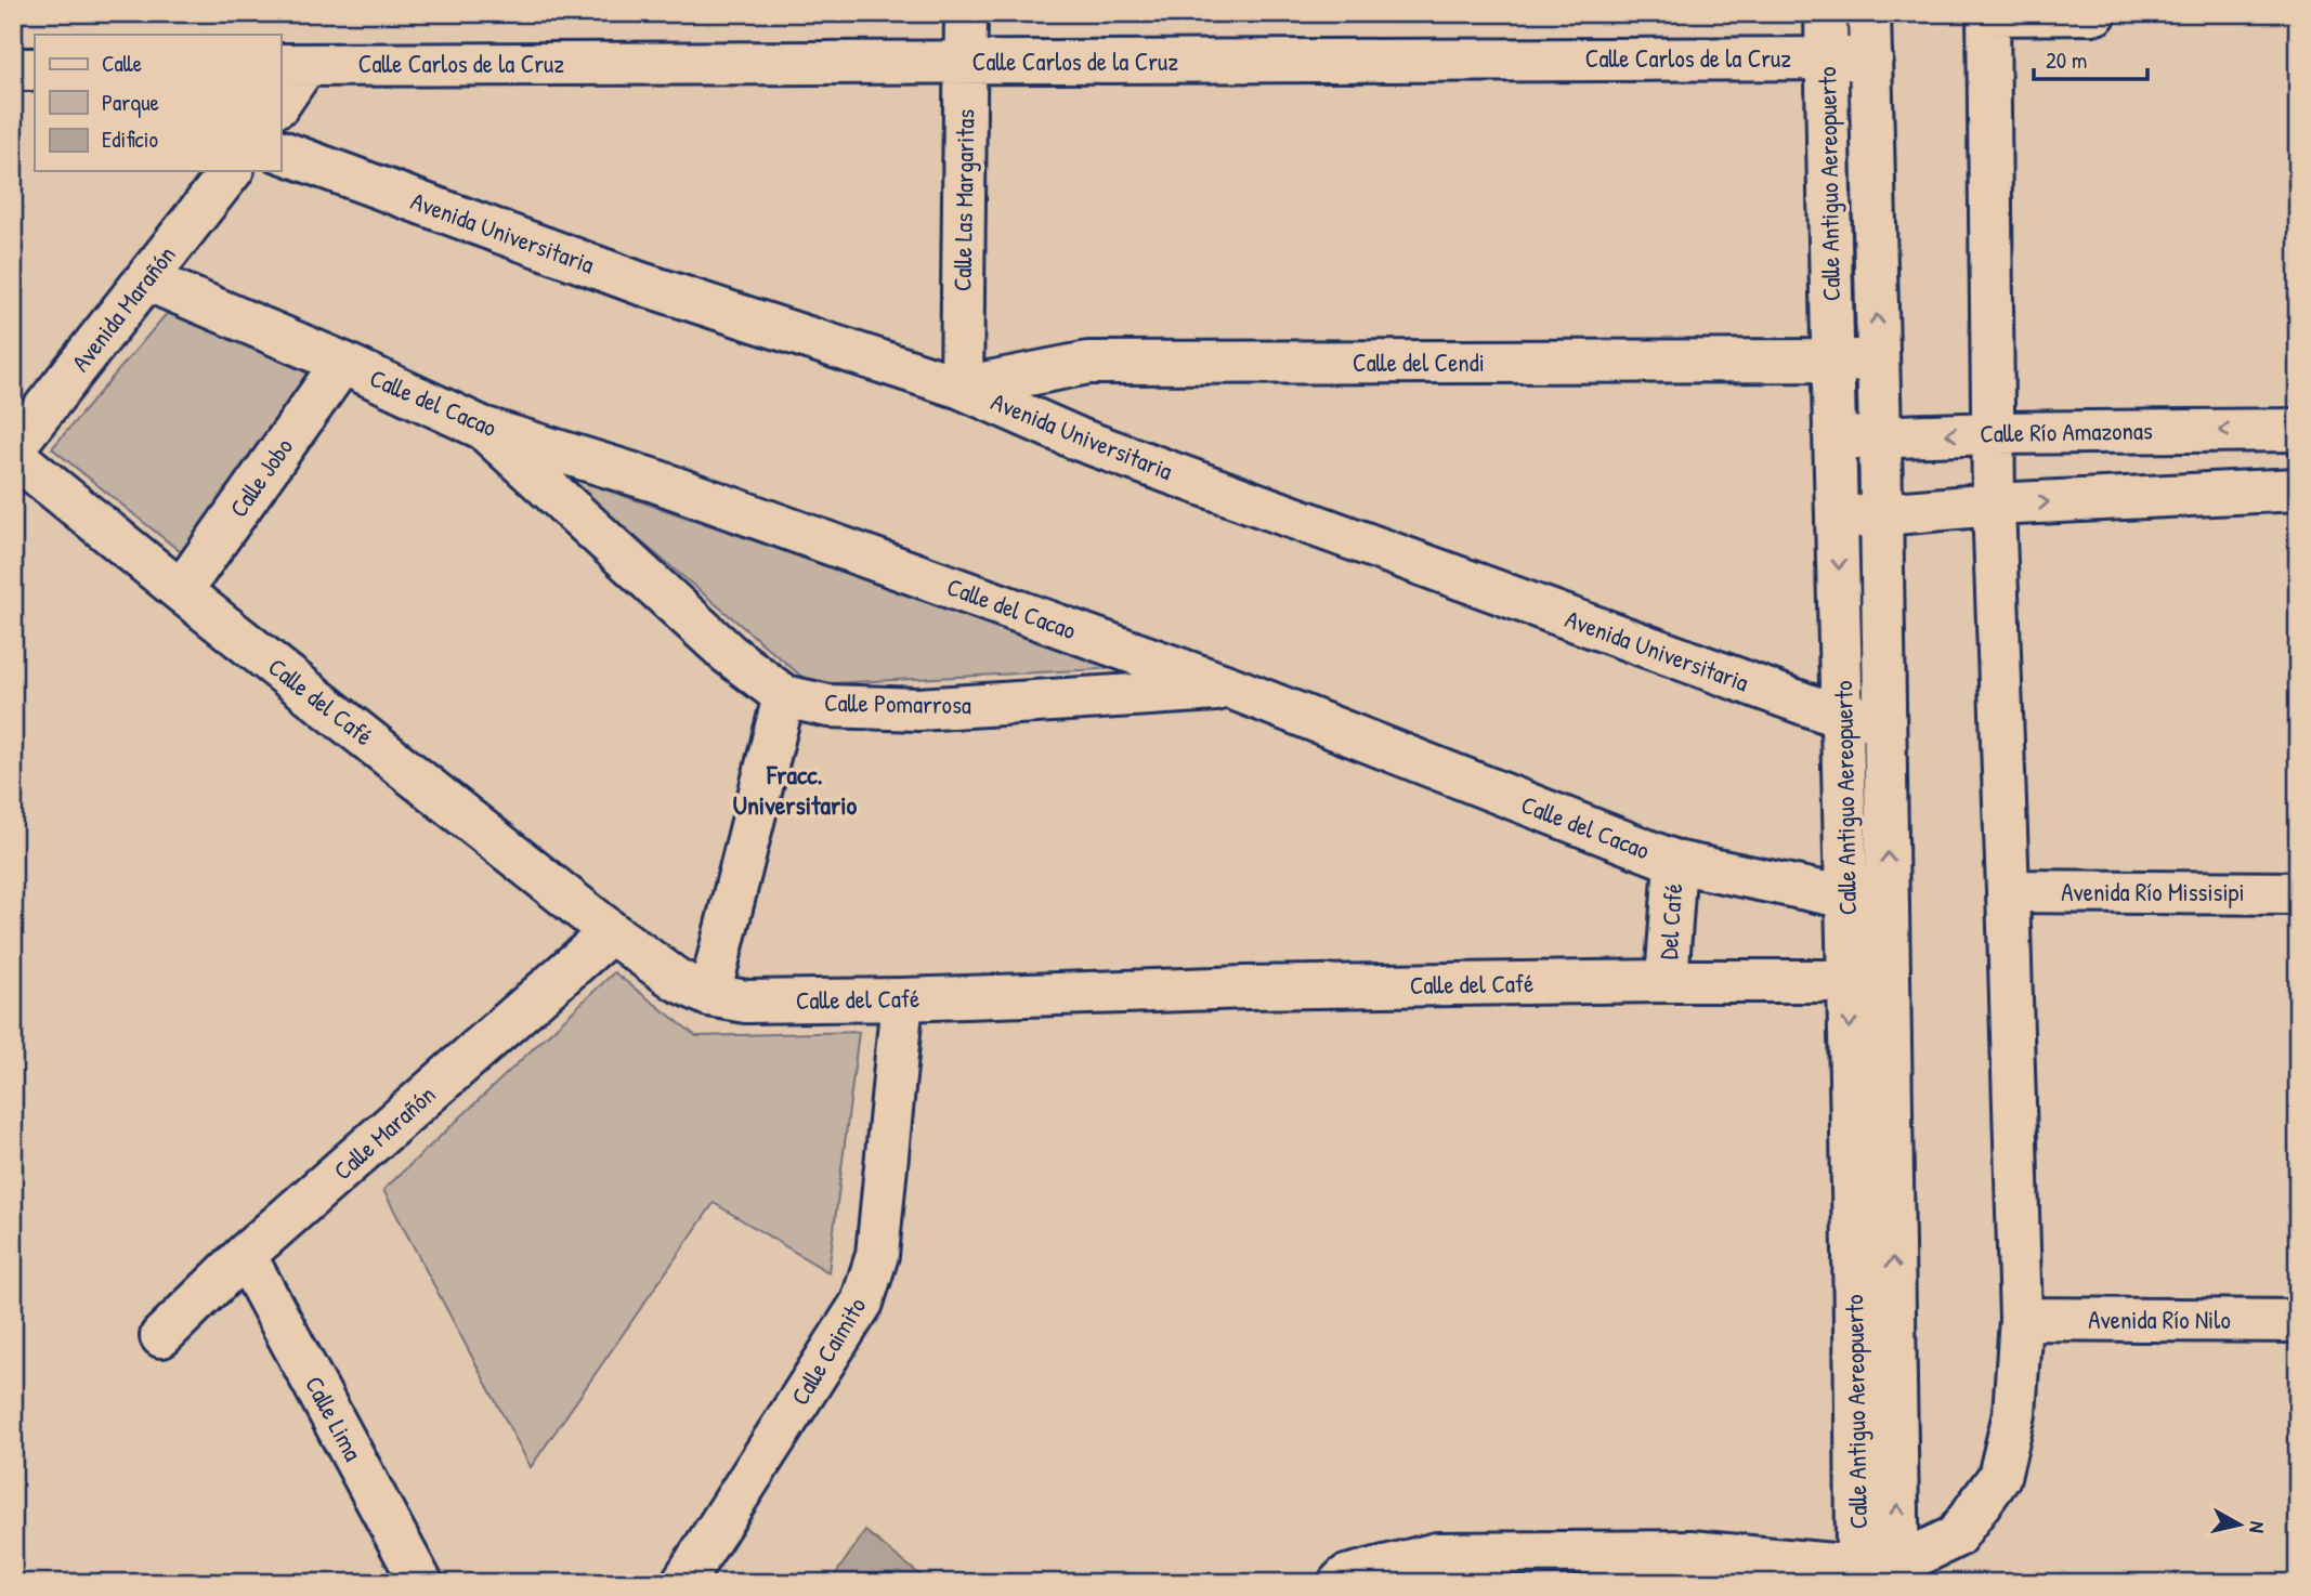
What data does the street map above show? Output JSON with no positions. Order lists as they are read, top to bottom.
{
  "streets": {
    "street": [
      "Calle Carlos de la Cruz",
      "Calle Antiguo Aereopuerto",
      "Calle Las Margaritas",
      "Avenida Universitaria",
      "Avenida Marañón",
      "Calle del Cendi",
      "Calle del Cacao",
      "Calle Río Amazonas",
      "Calle Jobo",
      "Calle del Café",
      "Calle Pomarrosa",
      "Avenida Río Missisipi",
      "Del Café",
      "Calle Marañón",
      "Avenida Río Nilo",
      "Calle Caimito",
      "Calle Lima"
    ]
  },
  "crossings": [
    ["Calle Carlos de la Cruz", "Calle Antiguo Aereopuerto"],
    ["Calle Carlos de la Cruz", "Calle Las Margaritas"],
    ["Calle Antiguo Aereopuerto", "Avenida Universitaria"],
    ["Calle Antiguo Aereopuerto", "Calle del Cendi"],
    ["Calle Antiguo Aereopuerto", "Calle del Cacao"],
    ["Calle Antiguo Aereopuerto", "Calle Río Amazonas"],
    ["Calle Antiguo Aereopuerto", "Calle del Café"],
    ["Calle Las Margaritas", "Avenida Universitaria"],
    ["Calle Las Margaritas", "Calle del Cendi"],
    ["Avenida Universitaria", "Calle del Cendi"],
    ["Avenida Marañón", "Calle del Cacao"],
    ["Calle del Cacao", "Calle Jobo"],
    ["Calle del Cacao", "Calle Pomarrosa"],
    ["Calle del Cacao", "Del Café"],
    ["Calle Jobo", "Calle del Café"],
    ["Calle del Café", "Del Café"],
    ["Calle del Café", "Calle Marañón"],
    ["Calle del Café", "Calle Caimito"],
    ["Calle Marañón", "Calle Lima"]
  ],
  "districts": ["Fracc. Universitario"],
  "legend": ["Calle", "Parque", "Edificio"],
  "scale_bar": "20 m",
  "north": "right"
}
